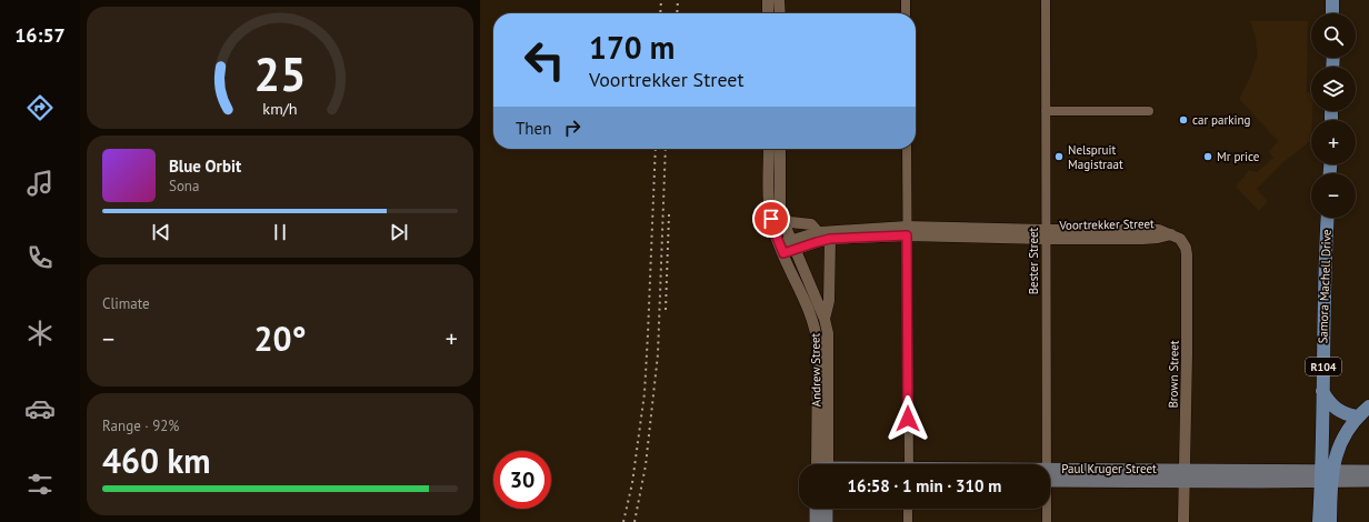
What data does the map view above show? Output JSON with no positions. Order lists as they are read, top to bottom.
{
  "streets": {
    "main road": ["Samora Machell Drive", "R104", "Paul Kruger Street"],
    "street": [
      "Voortrekker Street",
      "Bester Street",
      "Andrew Street",
      "Brown Street"
    ]
  },
  "crossings": [
    ["Voortrekker Street", "Bester Street"],
    ["Voortrekker Street", "Andrew Street"],
    ["Voortrekker Street", "Brown Street"],
    ["Samora Machell Drive", "R104"],
    ["Samora Machell Drive", "Paul Kruger Street"],
    ["R104", "Paul Kruger Street"],
    ["Brown Street", "Paul Kruger Street"]
  ],
  "places": ["car parking", "Nelspruit Magistraat", "Mr price"],
  "page": {
    "tabs": "16:57",
    "map_buttons": ["+", "−"],
    "turn": ["170 m", "Voortrekker Street"],
    "then": "Then",
    "song": ["Blue Orbit", "Sona"],
    "tile": [
      "Climate",
      ["Range · 92%", "460 km"]
    ],
    "heat": ["−", "20°", "+"],
    "limit": "30",
    "trip": "16:58 · 1 min · 310 m",
    "gauge": ["25", "km/h"]
  }
}
